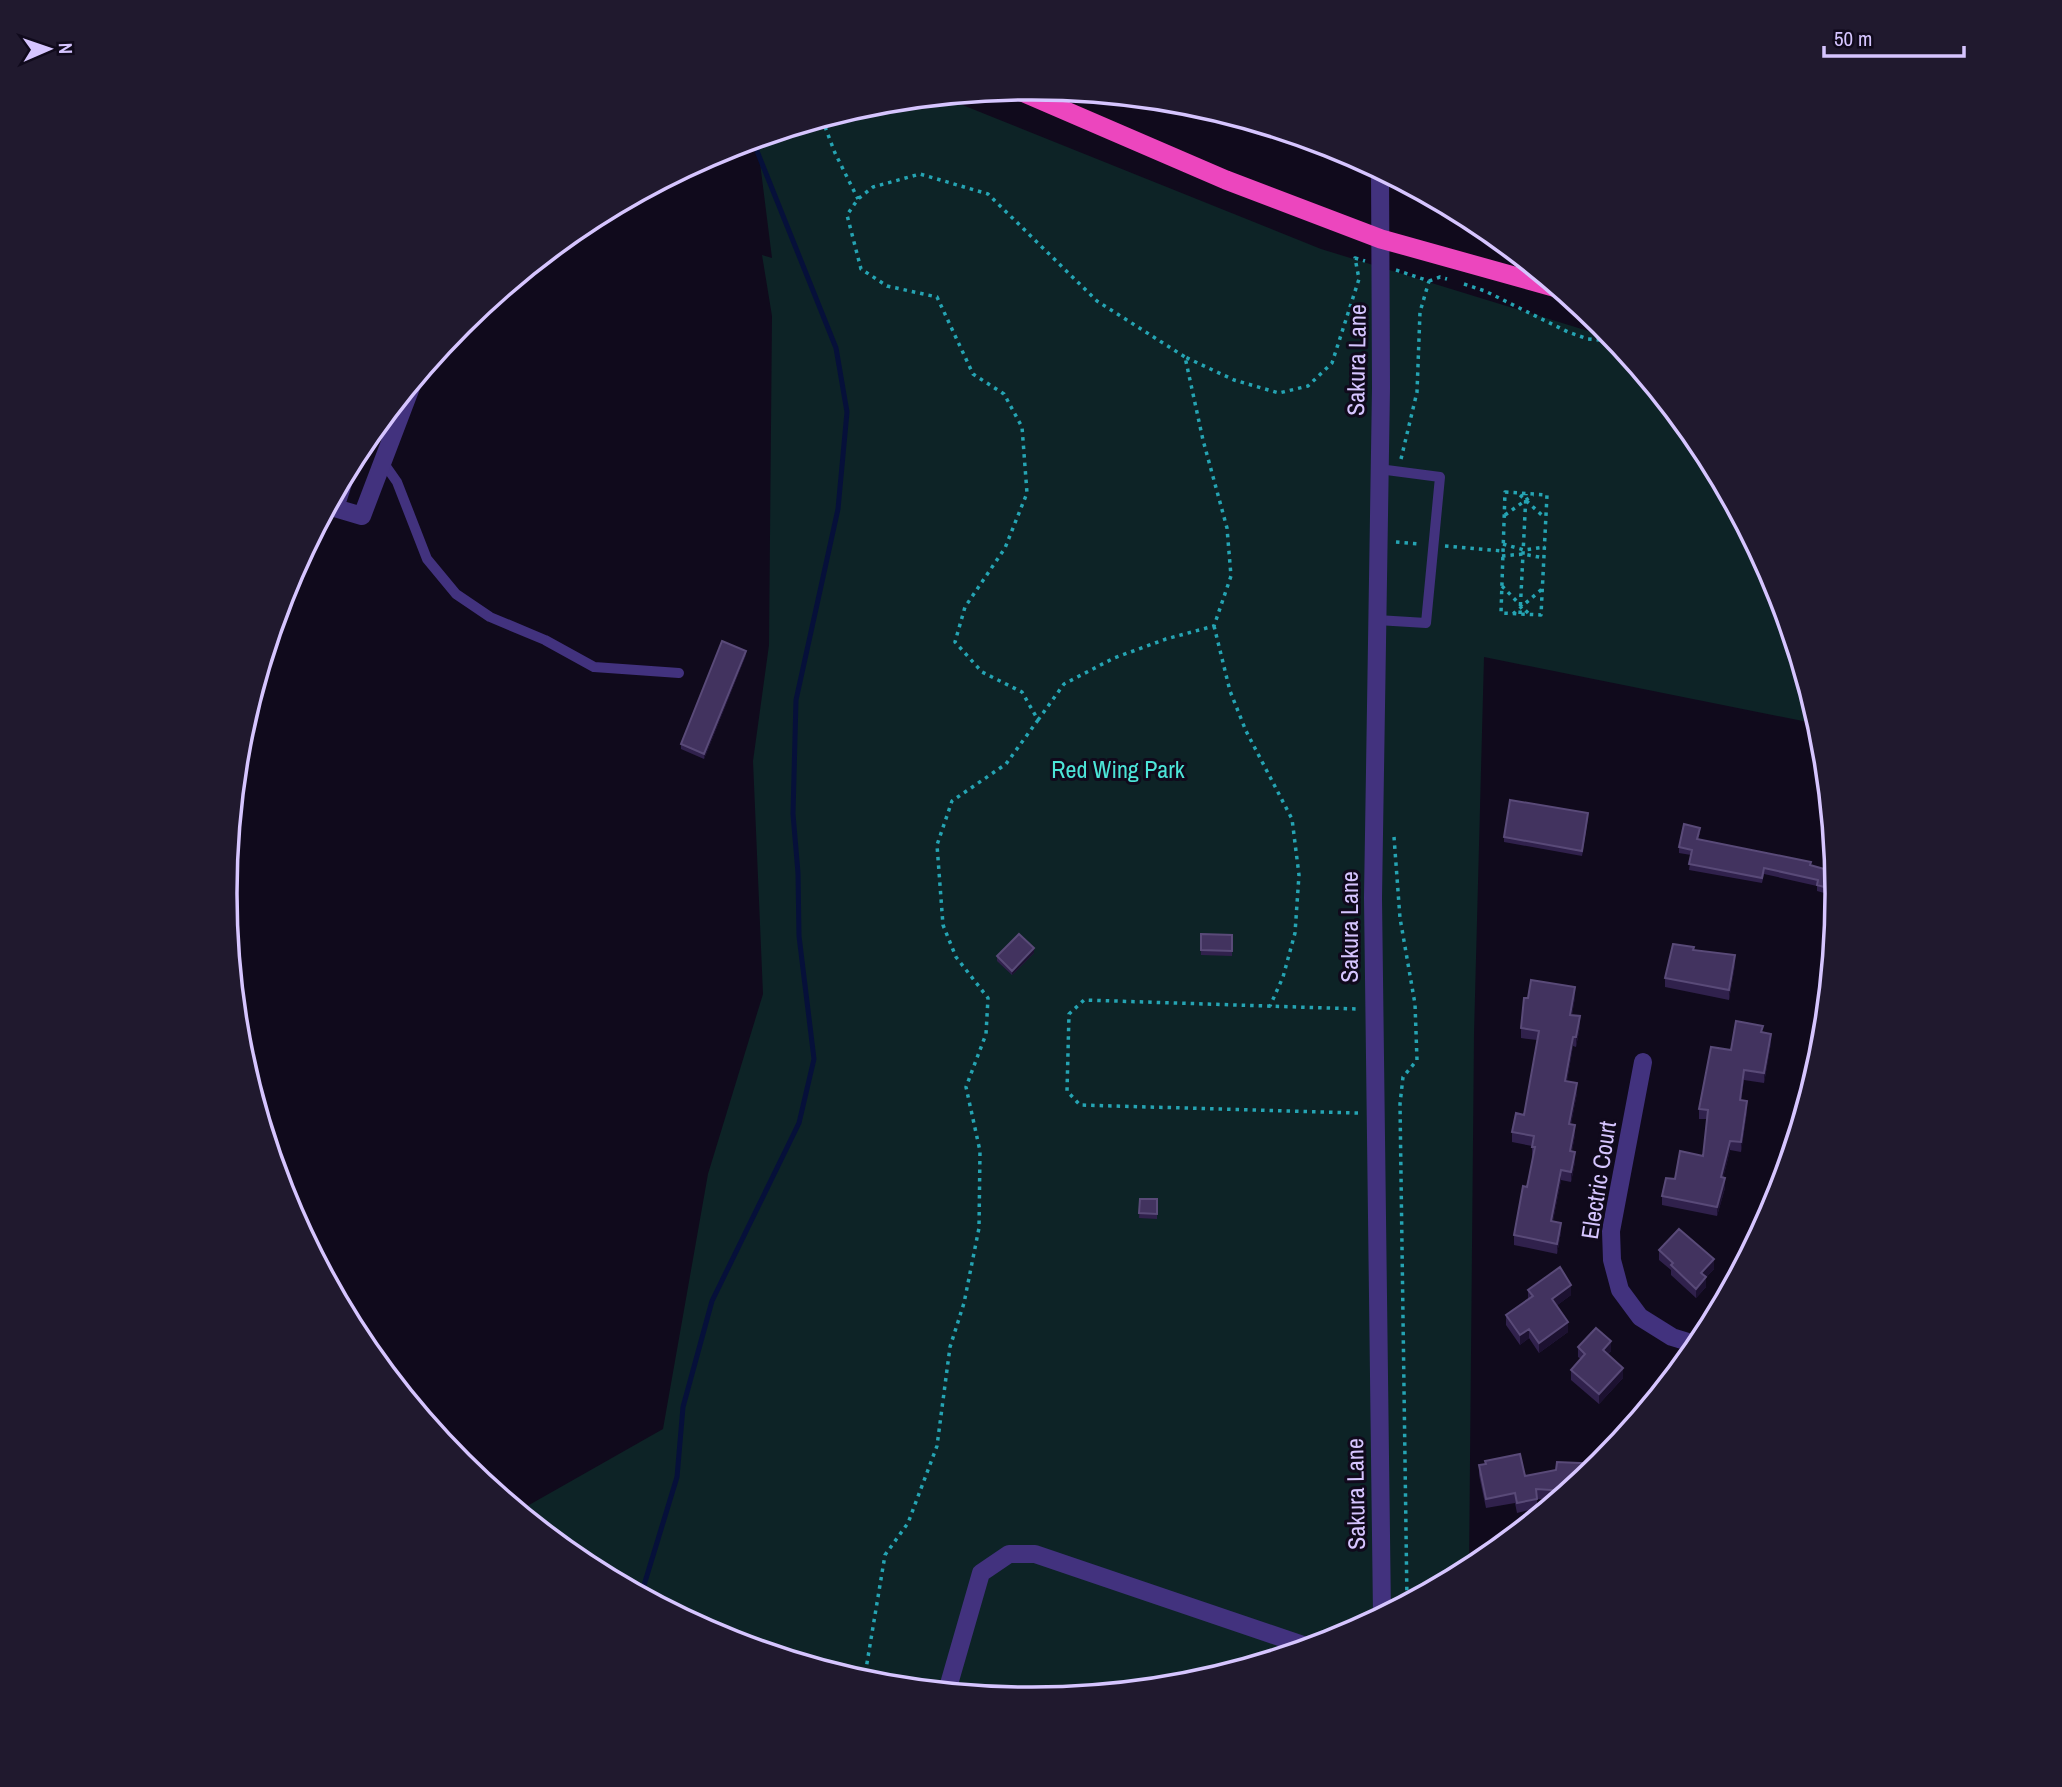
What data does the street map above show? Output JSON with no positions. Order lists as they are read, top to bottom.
{
  "streets": {
    "street": ["Sakura Lane", "Electric Court"]
  },
  "parks": ["Red Wing Park"],
  "scale_bar": "50 m",
  "north": "right"
}
